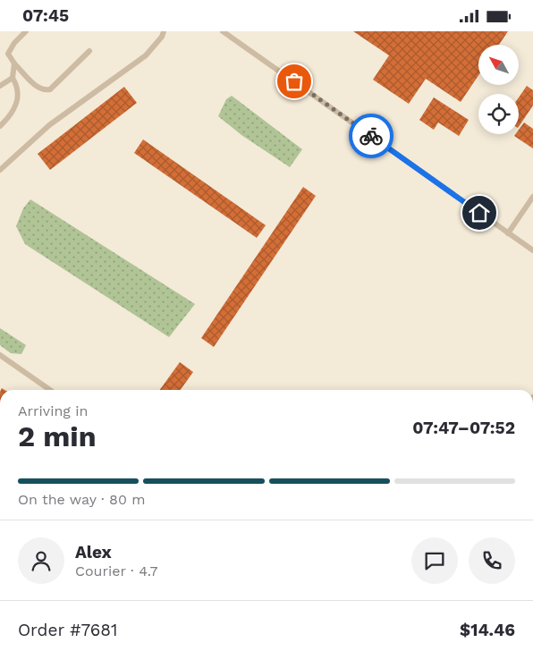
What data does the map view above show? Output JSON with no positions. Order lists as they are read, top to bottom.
{
  "north": "top left",
  "page": {
    "status": "07:45",
    "heading": ["2 min", "Arriving in", "07:47–07:52"],
    "panel": [
      "Alex",
      "Courier · 4.7",
      "Order #7681",
      "$14.46"
    ],
    "bar": "On the way · 80 m"
  }
}
